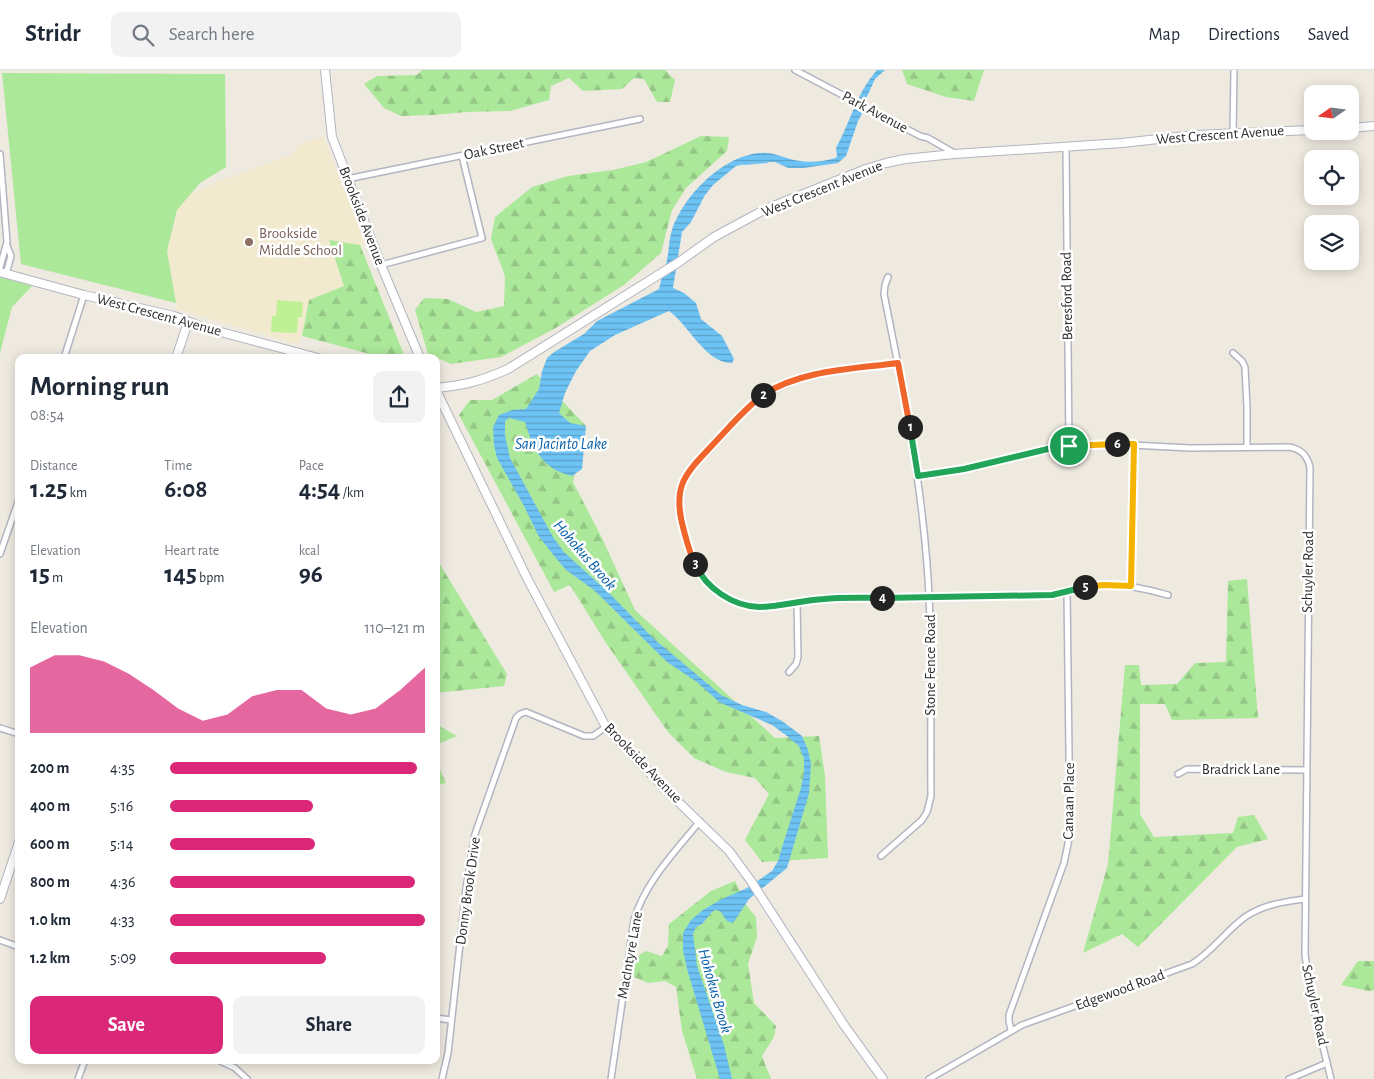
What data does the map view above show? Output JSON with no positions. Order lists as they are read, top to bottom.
{
  "streets": {
    "main road": ["West Crescent Avenue", "Brookside Avenue"],
    "street": [
      "Park Avenue",
      "Oak Street",
      "Beresford Road",
      "Schuyler Road",
      "Stone Fence Road",
      "Bradrick Lane",
      "Canaan Place",
      "Donny Brook Drive",
      "MacIntyre Lane",
      "Edgewood Road"
    ]
  },
  "crossings": [
    ["Park Avenue", "West Crescent Avenue"],
    ["West Crescent Avenue", "Beresford Road"],
    ["Oak Street", "Brookside Avenue"],
    ["Brookside Avenue", "Donny Brook Drive"],
    ["Brookside Avenue", "MacIntyre Lane"],
    ["Beresford Road", "Schuyler Road"],
    ["Schuyler Road", "Stone Fence Road"],
    ["Schuyler Road", "Bradrick Lane"],
    ["Schuyler Road", "Edgewood Road"],
    ["Canaan Place", "Edgewood Road"]
  ],
  "water": ["San Jacinto Lake", "Hohokus Brook"],
  "places": ["Brookside Middle School"],
  "north": "left",
  "page": {
    "header": "Stridr",
    "search": "Search here",
    "nav": ["Map", "Directions", "Saved"],
    "heading": ["Morning run", "08:54"],
    "pins": [
      "2",
      "1",
      "6",
      "3",
      "5",
      "4"
    ],
    "stats": [
      ["Distance", "1.25 km"],
      ["Time", "6:08"],
      ["Pace", "4:54 /km"],
      ["Elevation", "15 m"],
      ["Heart rate", "145 bpm"],
      ["kcal", "96"]
    ],
    "chart": ["Elevation", "110–121 m"],
    "list": [
      {
        "name": "200 m",
        "note": "4:35"
      },
      {
        "name": "400 m",
        "note": "5:16"
      },
      {
        "name": "600 m",
        "note": "5:14"
      },
      {
        "name": "800 m",
        "note": "4:36"
      },
      {
        "name": "1.0 km",
        "note": "4:33"
      },
      {
        "name": "1.2 km",
        "note": "5:09"
      }
    ],
    "buttons": ["Save", "Share"]
  }
}
